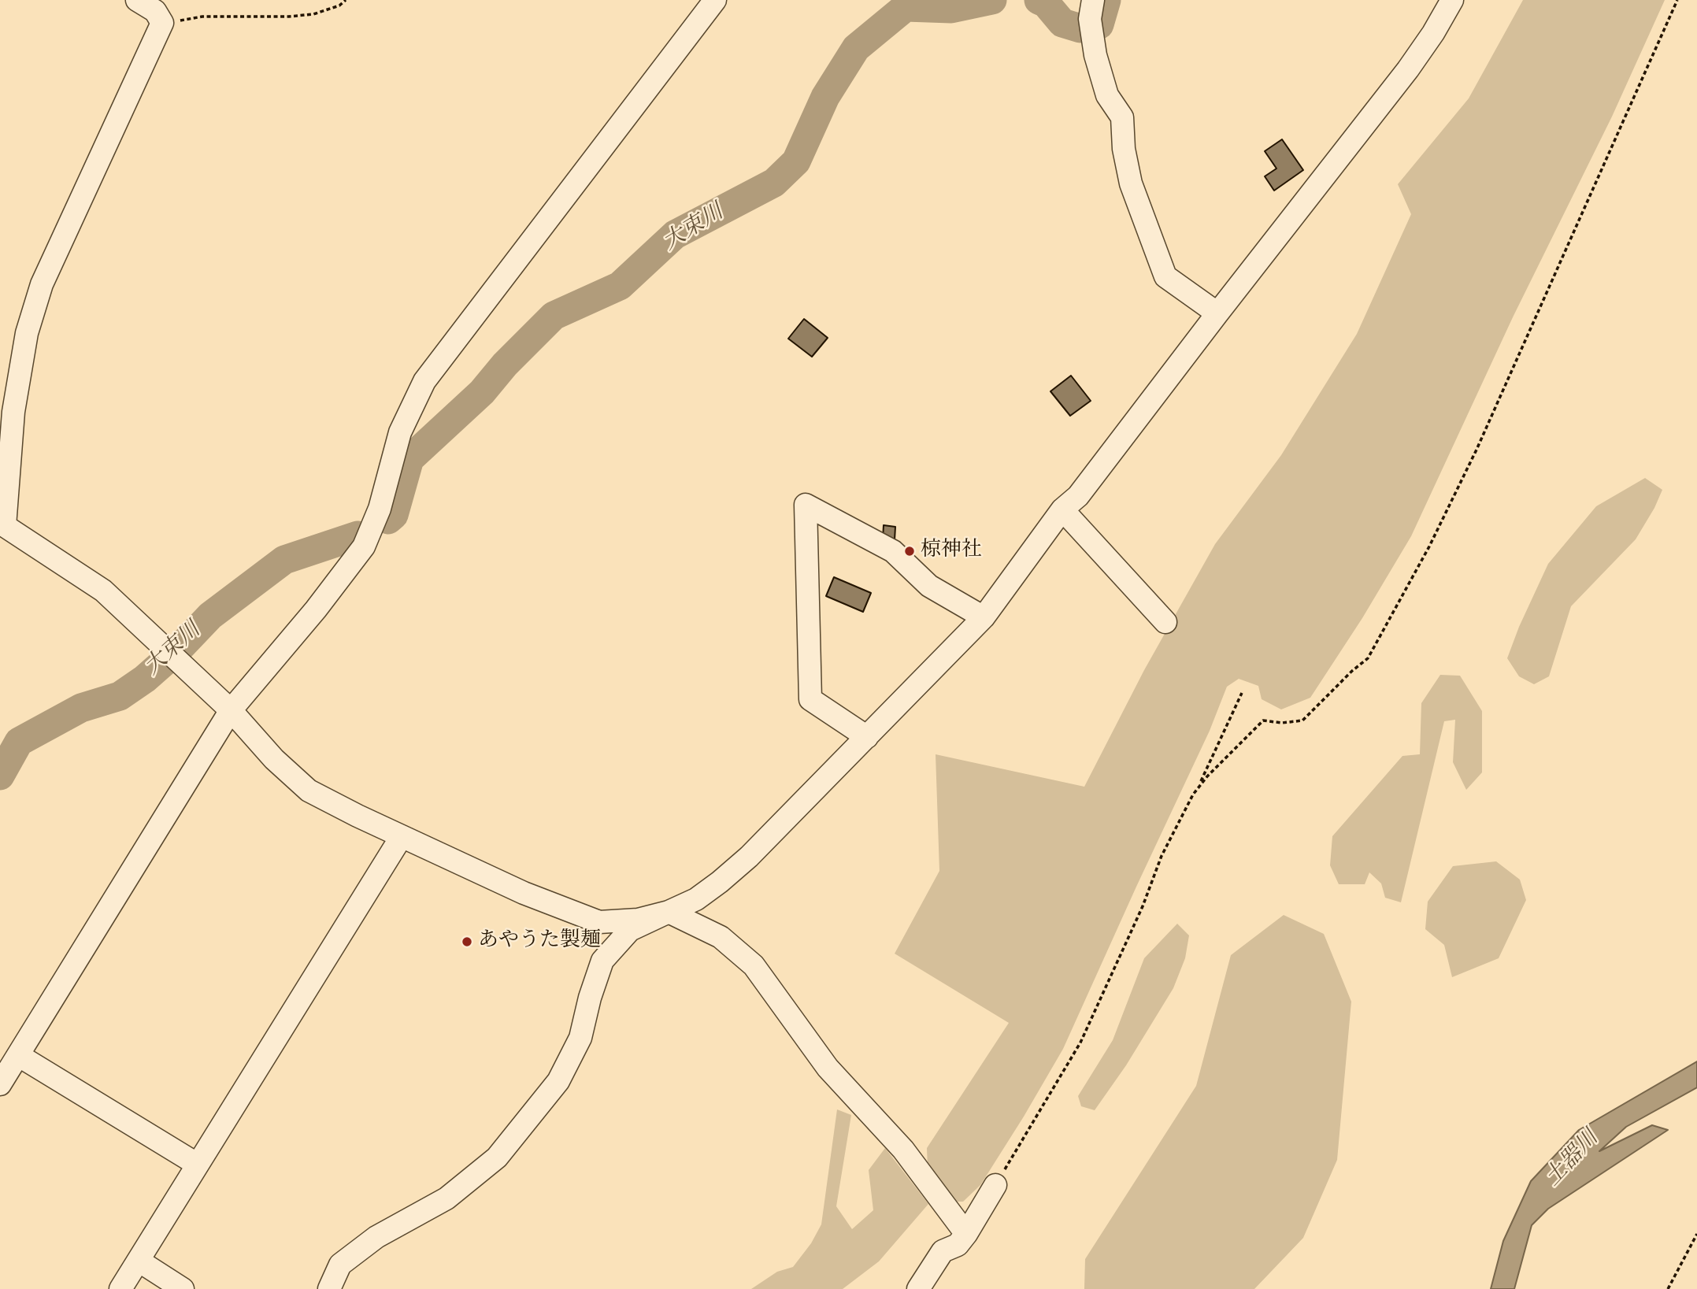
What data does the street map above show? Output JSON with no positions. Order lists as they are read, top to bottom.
{
  "water": ["大束川", "土器川"],
  "places": ["椋神社", "あやうた製麺"]
}
